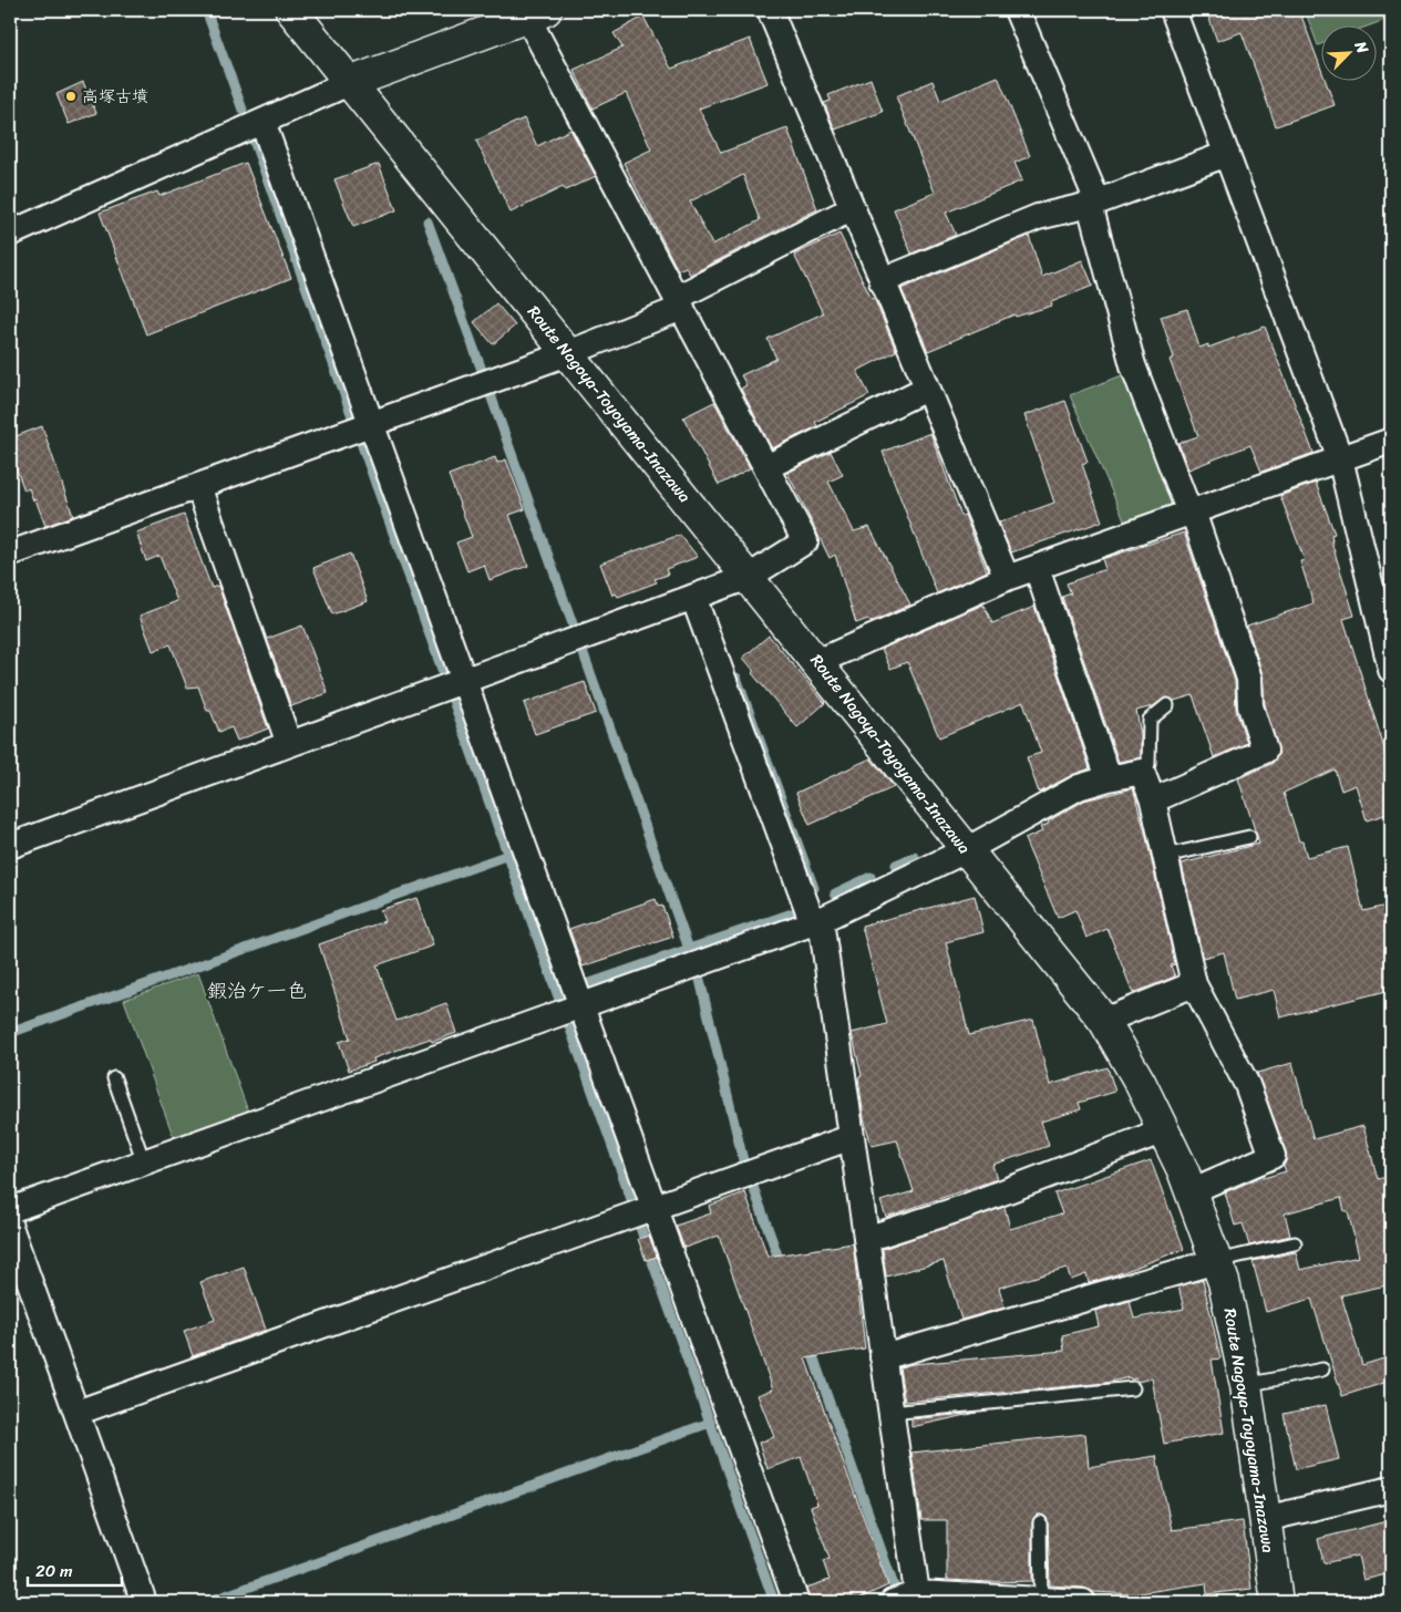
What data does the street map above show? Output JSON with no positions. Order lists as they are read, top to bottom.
{
  "streets": {
    "main road": ["Route Nagoya-Toyoyama-Inazawa"]
  },
  "districts": ["鍜治ケ一色"],
  "places": ["高塚古墳"],
  "scale_bar": "20 m",
  "north": "top right"
}
